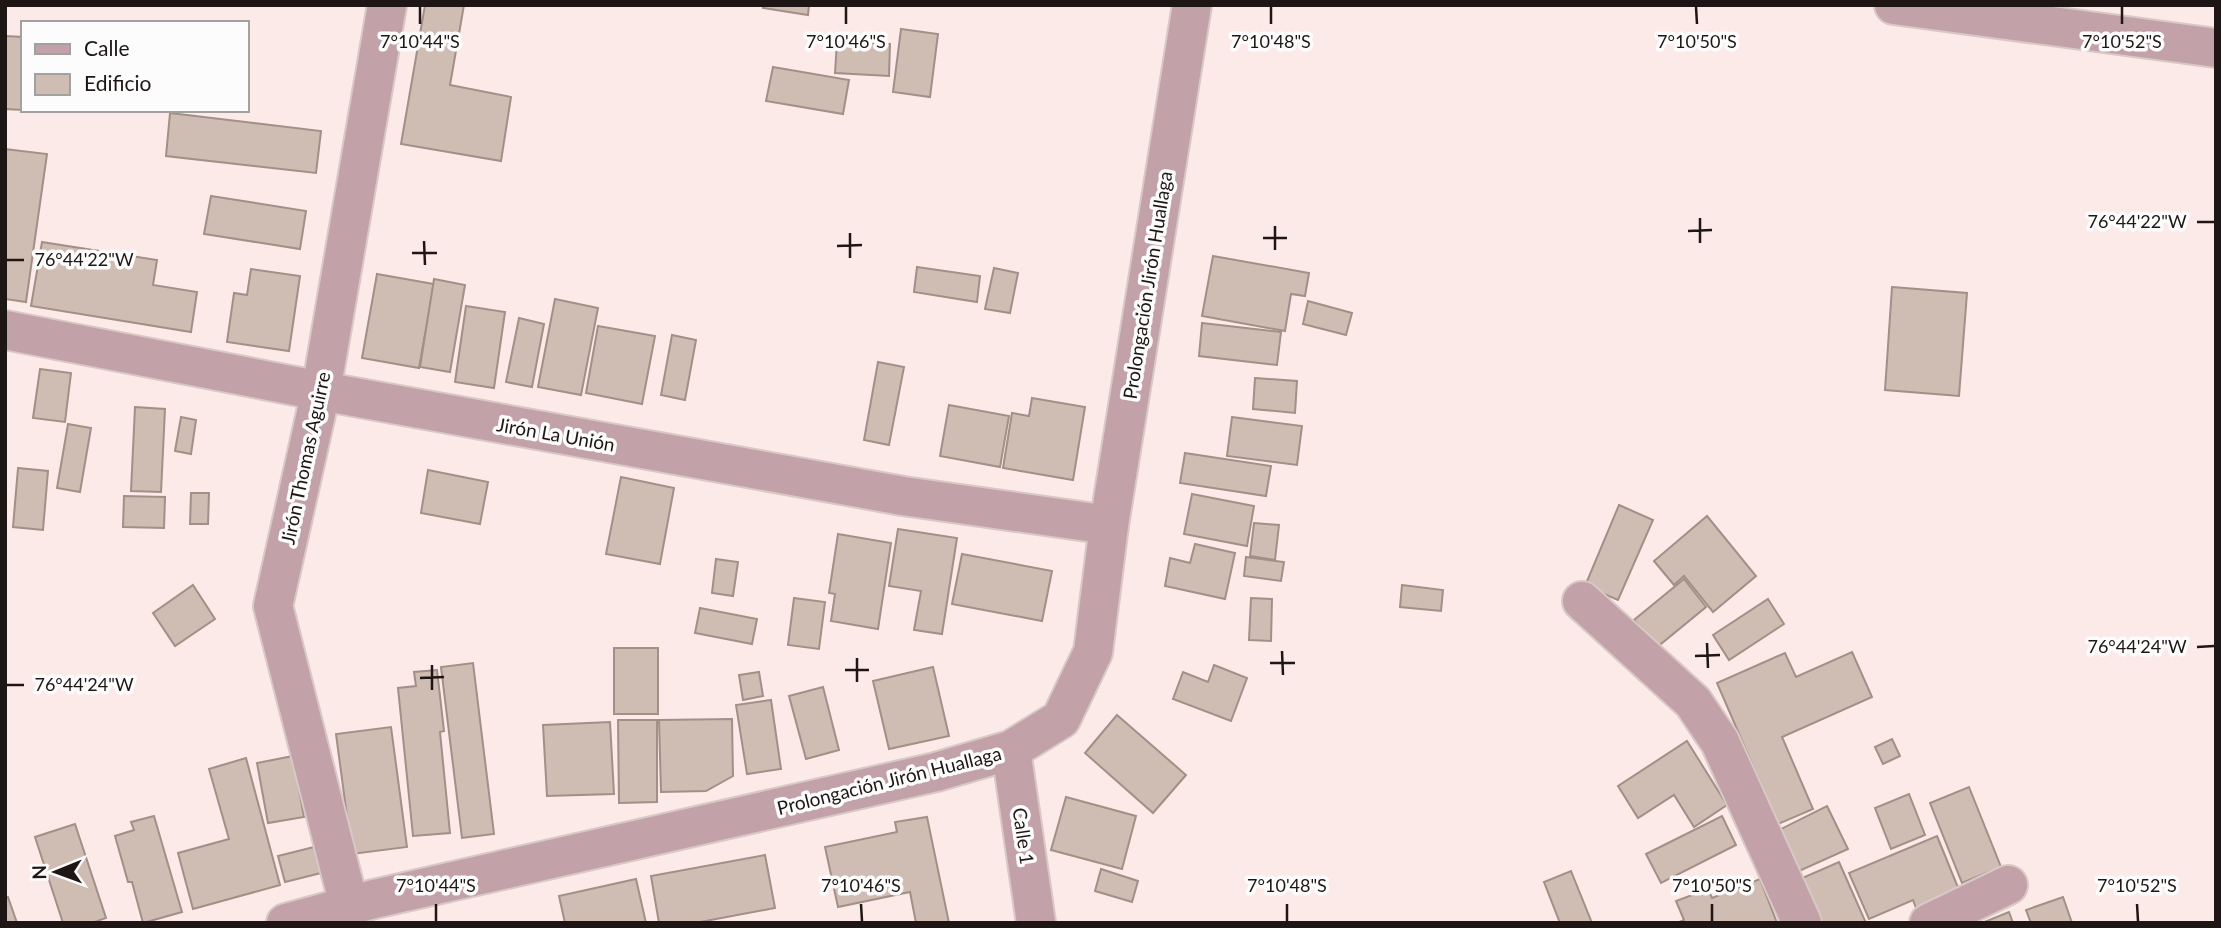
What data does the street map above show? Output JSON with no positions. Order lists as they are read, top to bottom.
{
  "streets": {
    "street": [
      "Prolongación Jirón Huallaga",
      "Jirón La Unión",
      "Jirón Thomas Aguirre",
      "Calle 1"
    ]
  },
  "crossings": [
    ["Prolongación Jirón Huallaga", "Jirón La Unión"],
    ["Prolongación Jirón Huallaga", "Jirón Thomas Aguirre"],
    ["Prolongación Jirón Huallaga", "Calle 1"],
    ["Jirón La Unión", "Jirón Thomas Aguirre"]
  ],
  "legend": ["Calle", "Edificio"],
  "north": "left",
  "coordinates": [
    "7°10'44\"S",
    "7°10'46\"S",
    "7°10'48\"S",
    "7°10'50\"S",
    "7°10'52\"S",
    "76°44'22\"W",
    "76°44'24\"W"
  ]
}
